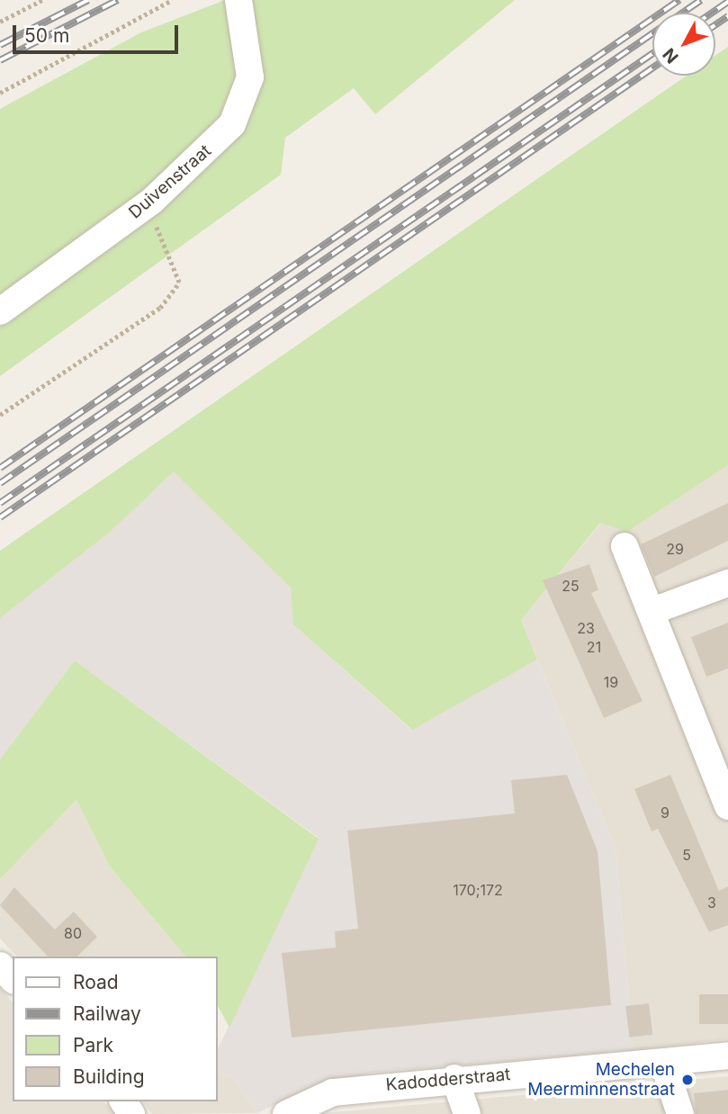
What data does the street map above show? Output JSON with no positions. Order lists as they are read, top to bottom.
{
  "streets": {
    "street": ["Duivenstraat", "Kadodderstraat"]
  },
  "places": ["Mechelen Meerminnenstraat"],
  "house_numbers": [
    "29",
    "25",
    "23",
    "21",
    "19",
    "9",
    "5",
    "170;172",
    "3",
    "80"
  ],
  "legend": [
    "Road",
    "Railway",
    "Park",
    "Building"
  ],
  "scale_bar": "50 m",
  "north": "bottom left"
}
